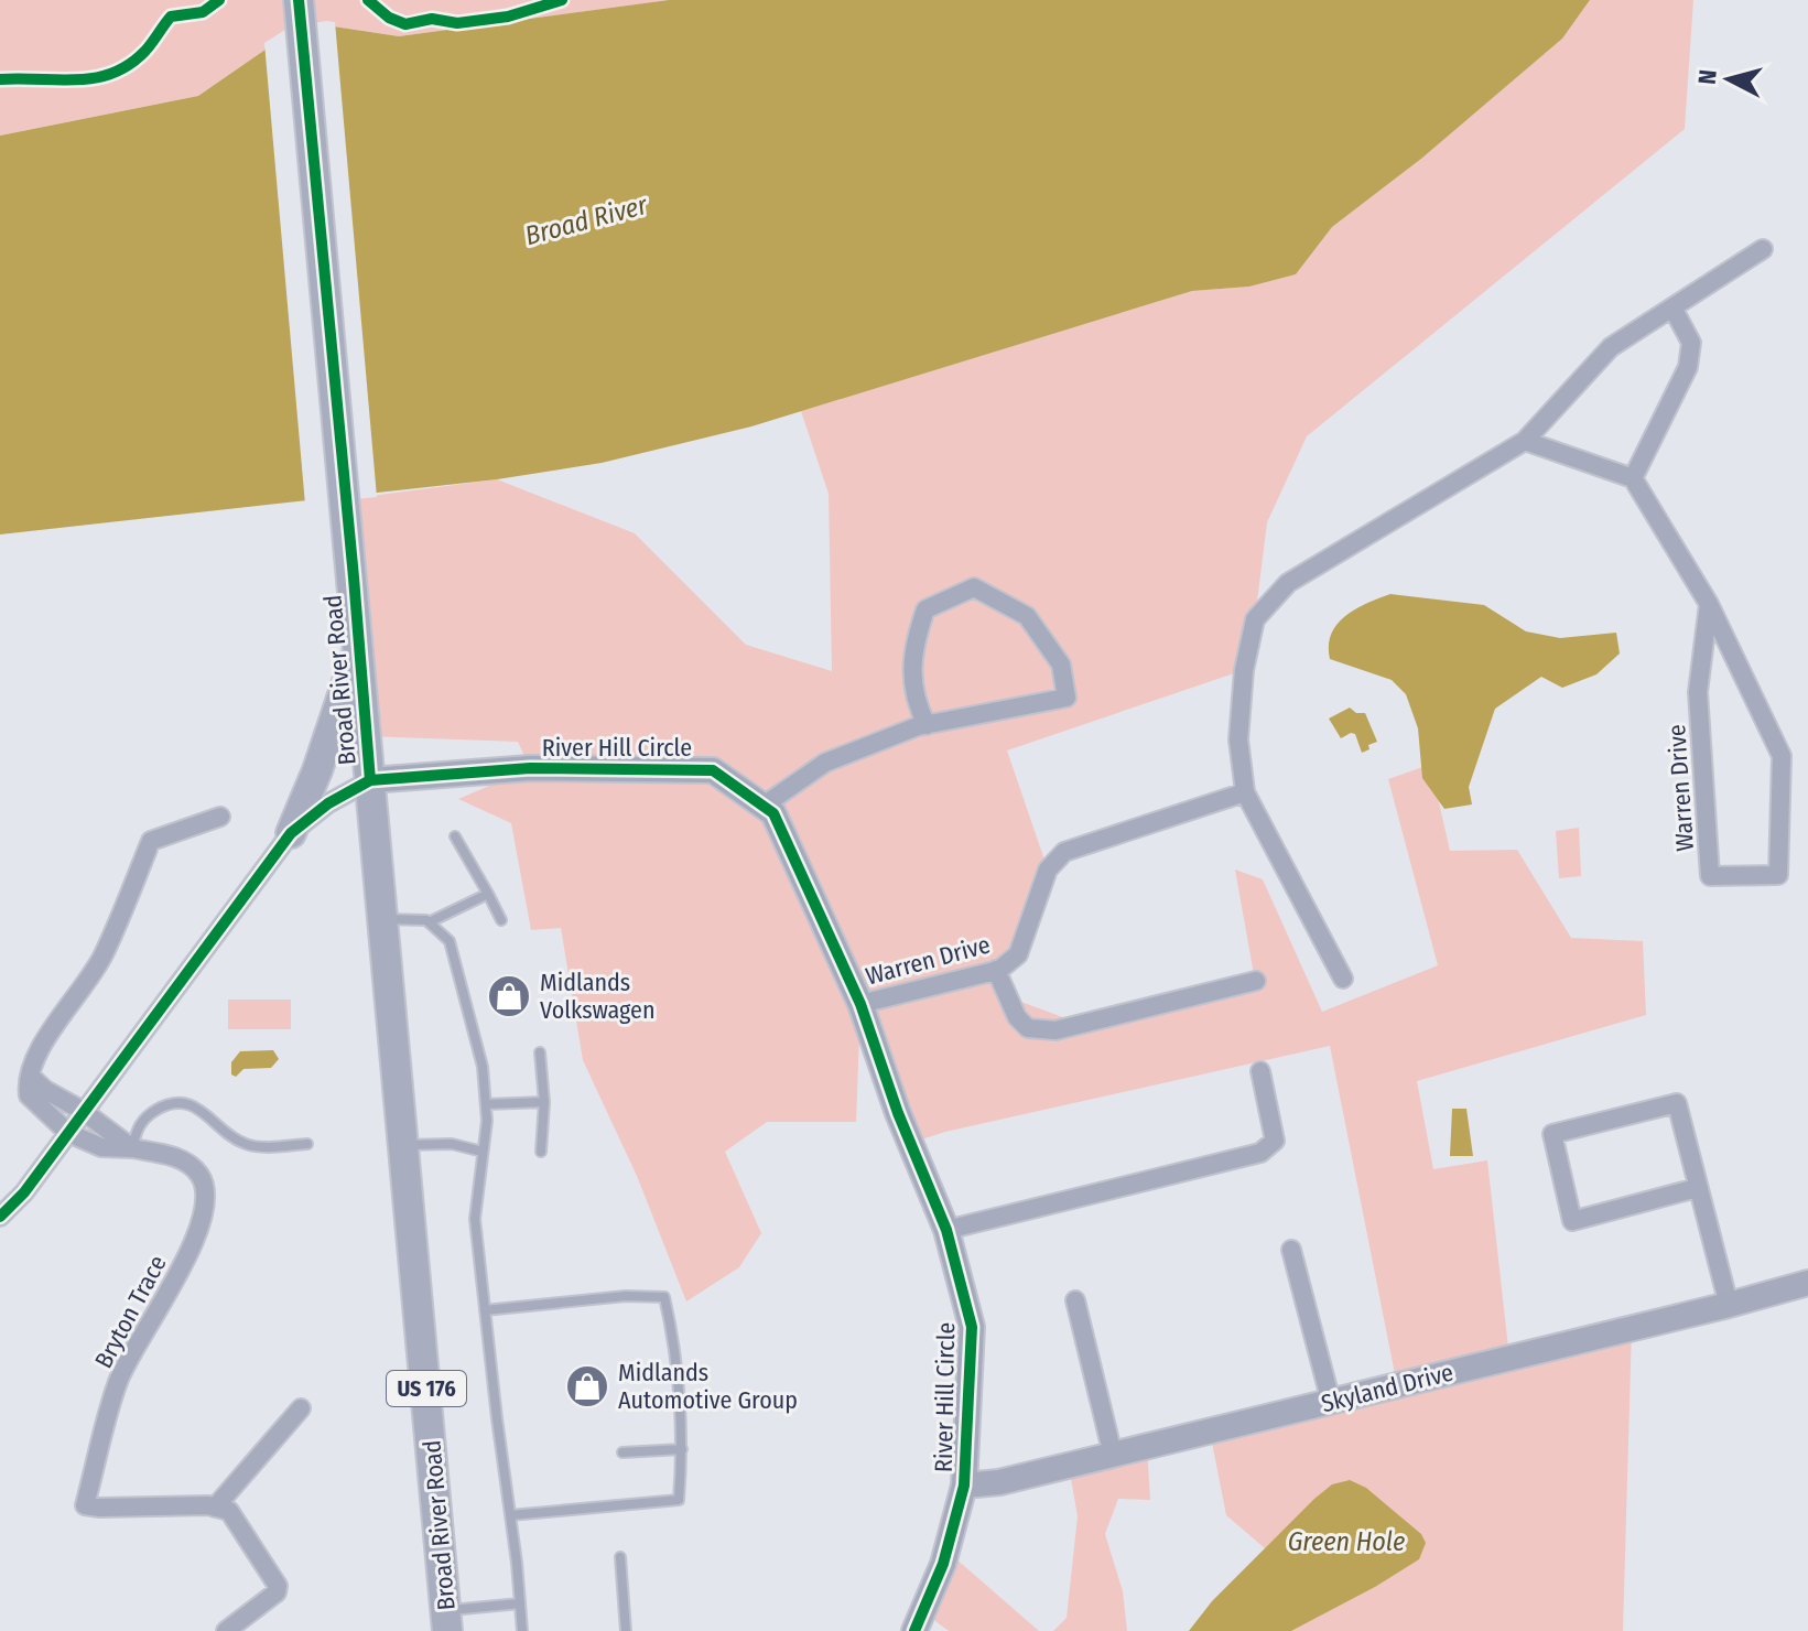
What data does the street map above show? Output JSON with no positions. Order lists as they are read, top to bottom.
{
  "streets": {
    "main road": ["Broad River Road", "US 176"],
    "street": [
      "River Hill Circle",
      "Warren Drive",
      "Bryton Trace",
      "Skyland Drive"
    ]
  },
  "crossings": [
    ["Broad River Road", "River Hill Circle"],
    ["River Hill Circle", "Warren Drive"],
    ["River Hill Circle", "Bryton Trace"],
    ["River Hill Circle", "Skyland Drive"]
  ],
  "water": ["Broad River", "Green Hole"],
  "places": {
    "shop": ["Midlands Volkswagen", "Midlands Automotive Group"]
  },
  "north": "left"
}
